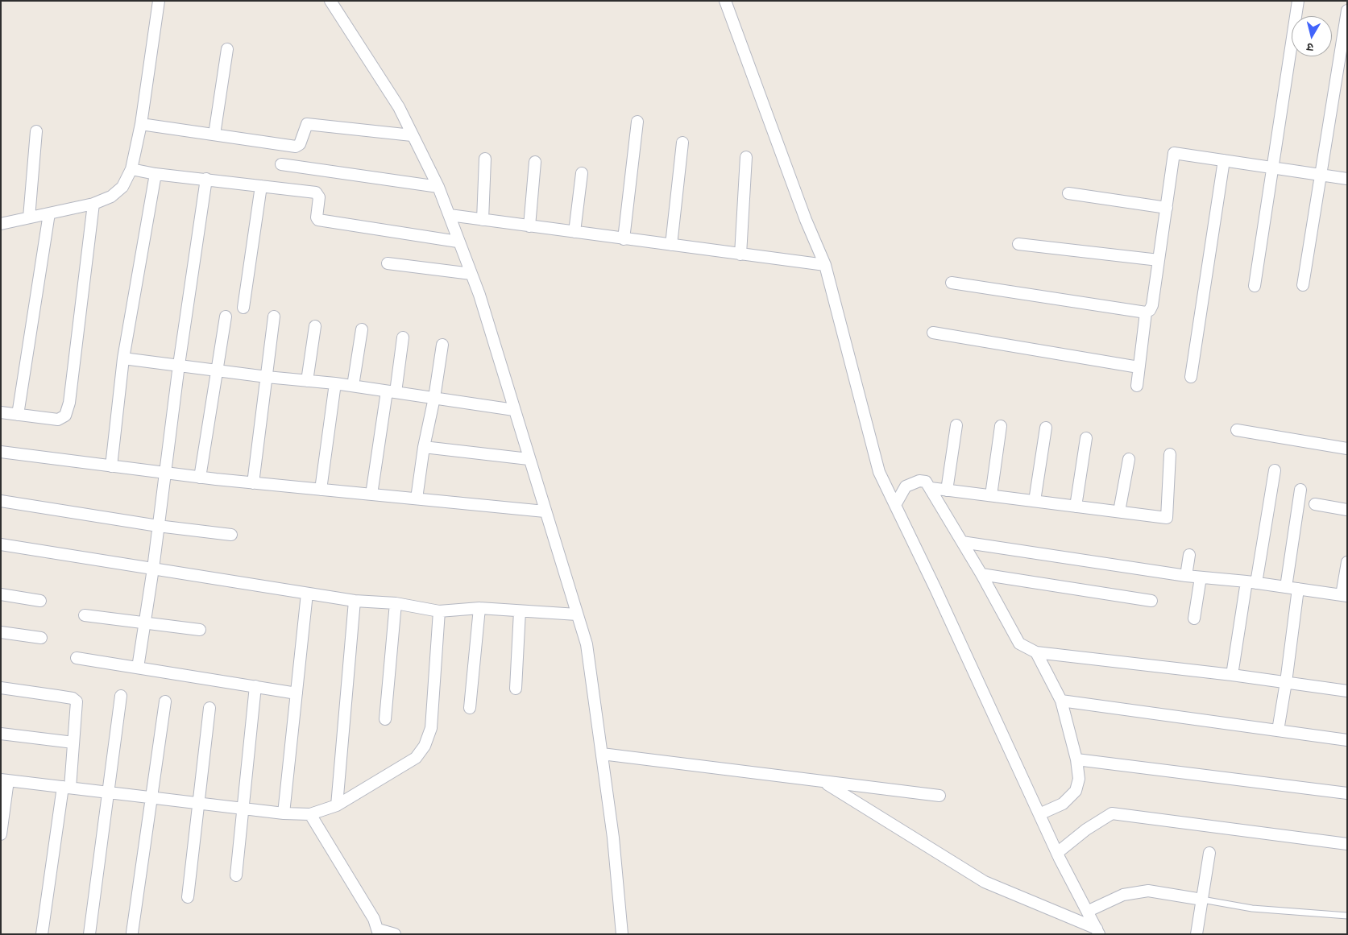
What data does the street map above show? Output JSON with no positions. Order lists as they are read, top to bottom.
{
  "north": "bottom"
}
